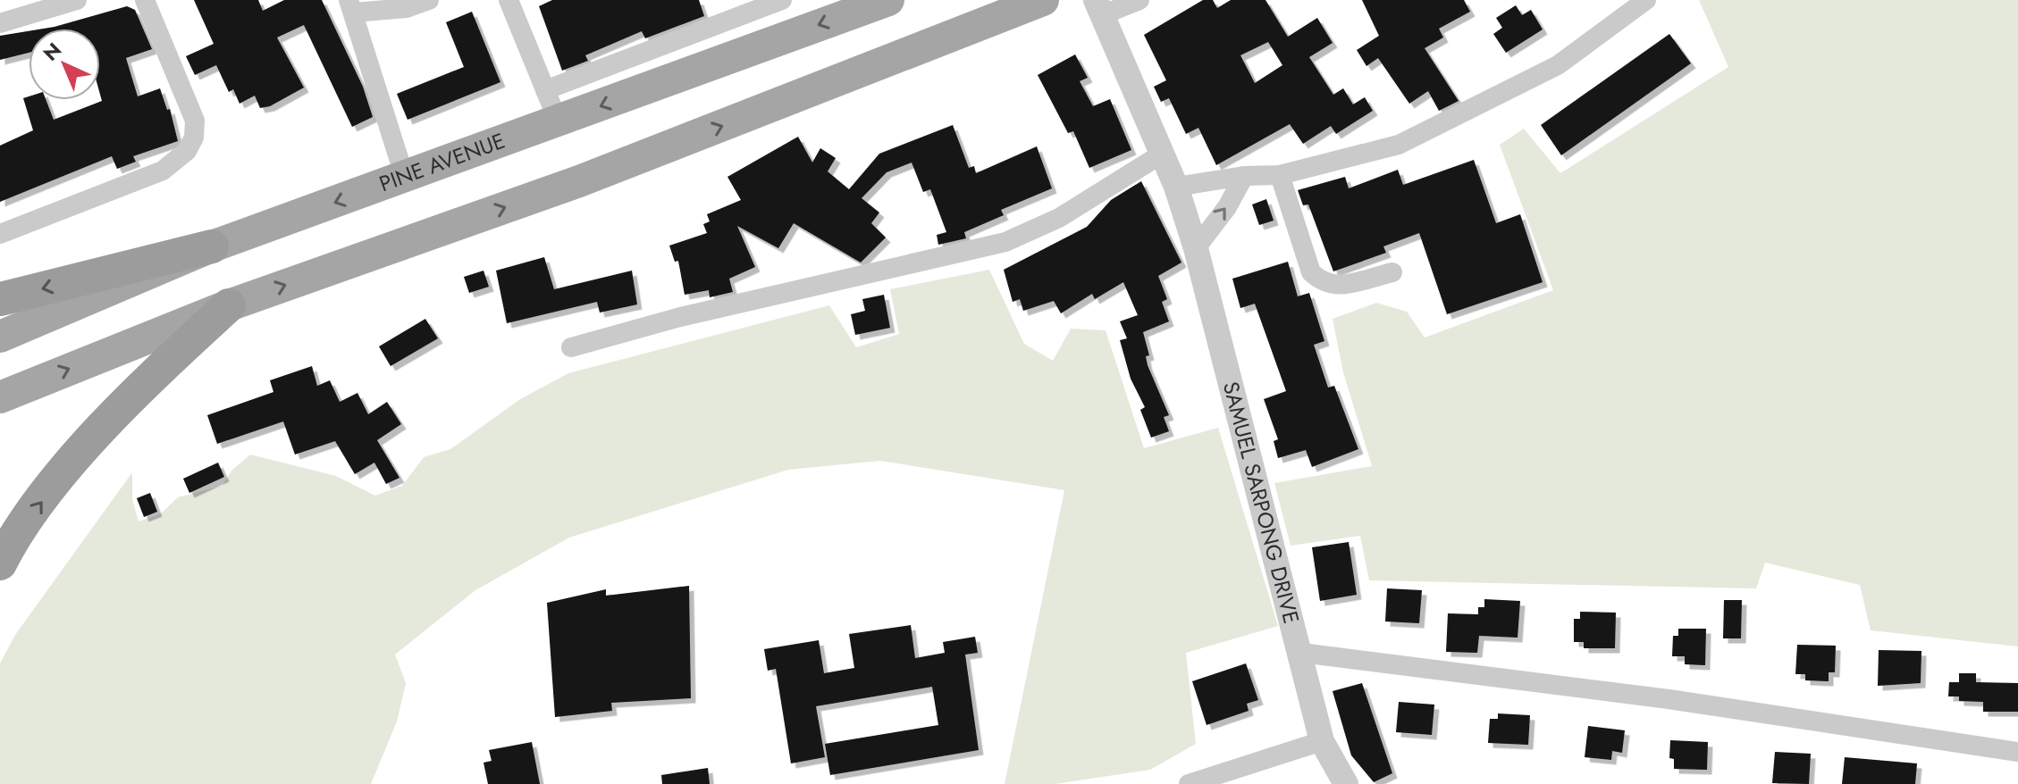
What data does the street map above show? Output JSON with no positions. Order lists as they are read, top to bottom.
{
  "streets": {
    "main road": ["PINE AVENUE"],
    "street": ["SAMUEL SARPONG DRIVE"]
  },
  "north": "top left"
}
